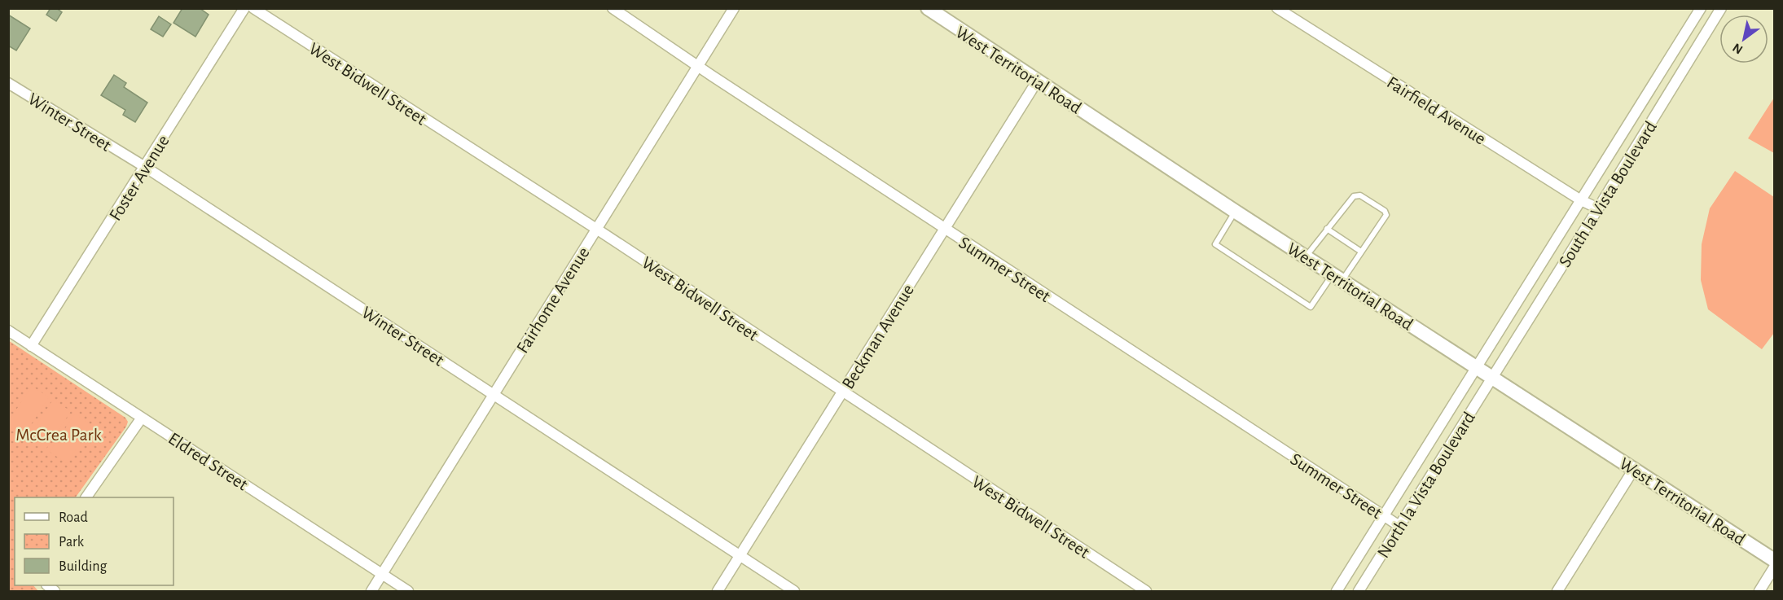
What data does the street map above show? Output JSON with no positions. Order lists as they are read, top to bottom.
{
  "streets": {
    "street": [
      "West Territorial Road",
      "West Bidwell Street",
      "Fairfield Avenue",
      "Winter Street",
      "Foster Avenue",
      "South la Vista Boulevard",
      "Summer Street",
      "Fairhome Avenue",
      "Beckman Avenue",
      "Eldred Street",
      "North la Vista Boulevard"
    ]
  },
  "crossings": [
    ["West Territorial Road", "South la Vista Boulevard"],
    ["West Territorial Road", "Beckman Avenue"],
    ["West Territorial Road", "North la Vista Boulevard"],
    ["West Bidwell Street", "Fairhome Avenue"],
    ["West Bidwell Street", "Beckman Avenue"],
    ["Fairfield Avenue", "South la Vista Boulevard"],
    ["Winter Street", "Foster Avenue"],
    ["Winter Street", "Fairhome Avenue"],
    ["Winter Street", "Beckman Avenue"],
    ["Foster Avenue", "Eldred Street"],
    ["South la Vista Boulevard", "North la Vista Boulevard"],
    ["Summer Street", "Fairhome Avenue"],
    ["Summer Street", "Beckman Avenue"],
    ["Summer Street", "North la Vista Boulevard"],
    ["Fairhome Avenue", "Eldred Street"]
  ],
  "parks": ["McCrea Park"],
  "legend": ["Road", "Park", "Building"],
  "north": "bottom left"
}
